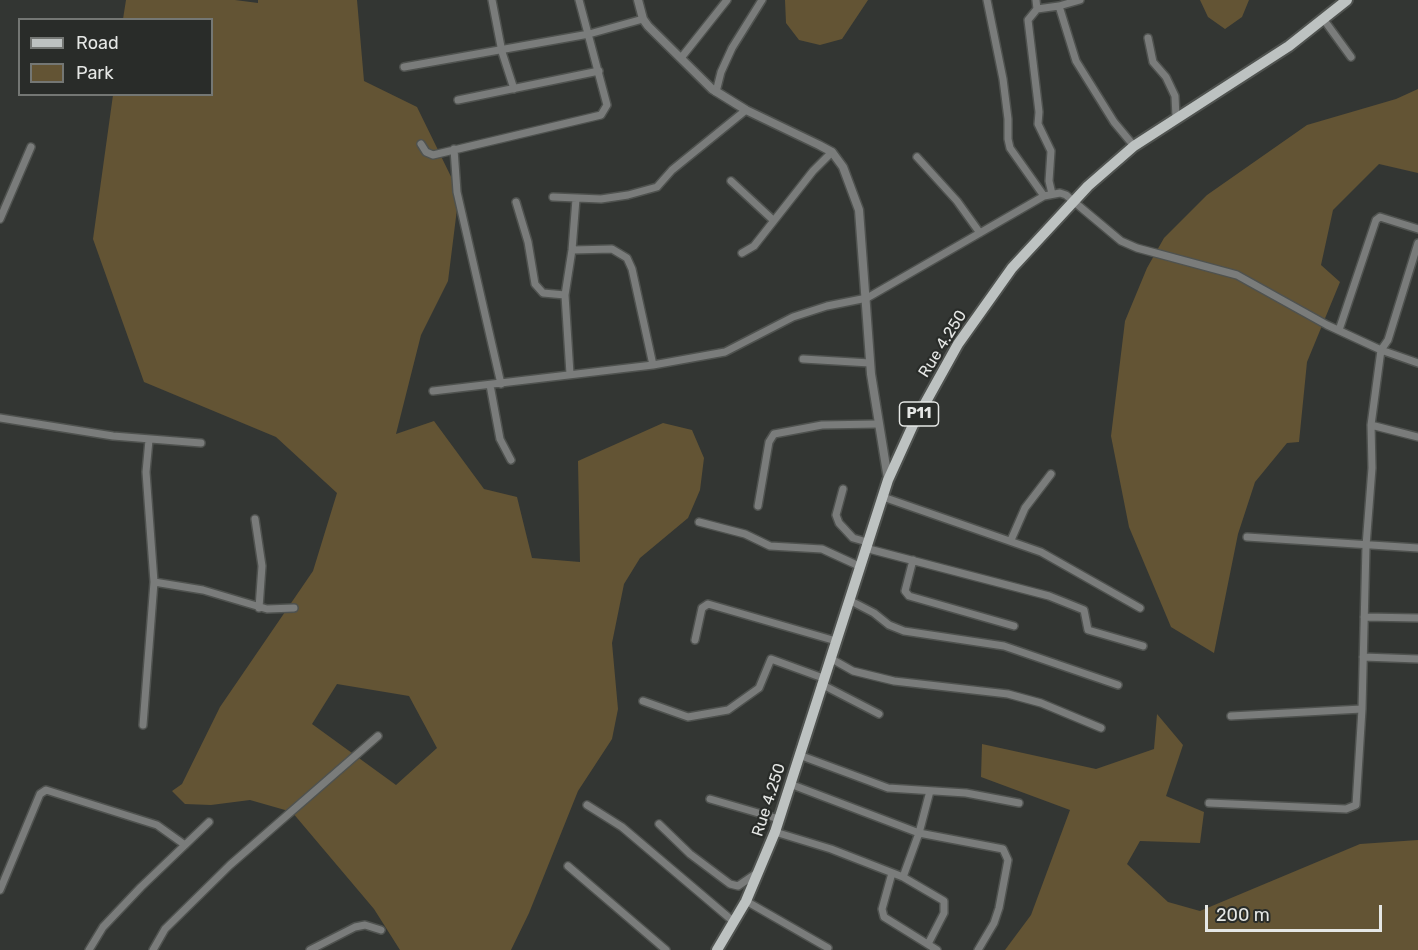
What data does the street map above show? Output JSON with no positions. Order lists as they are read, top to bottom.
{
  "streets": {
    "main road": ["Rue 4.250", "P11"]
  },
  "crossings": [
    ["Rue 4.250", "P11"]
  ],
  "legend": ["Road", "Park"],
  "scale_bar": "200 m"
}
